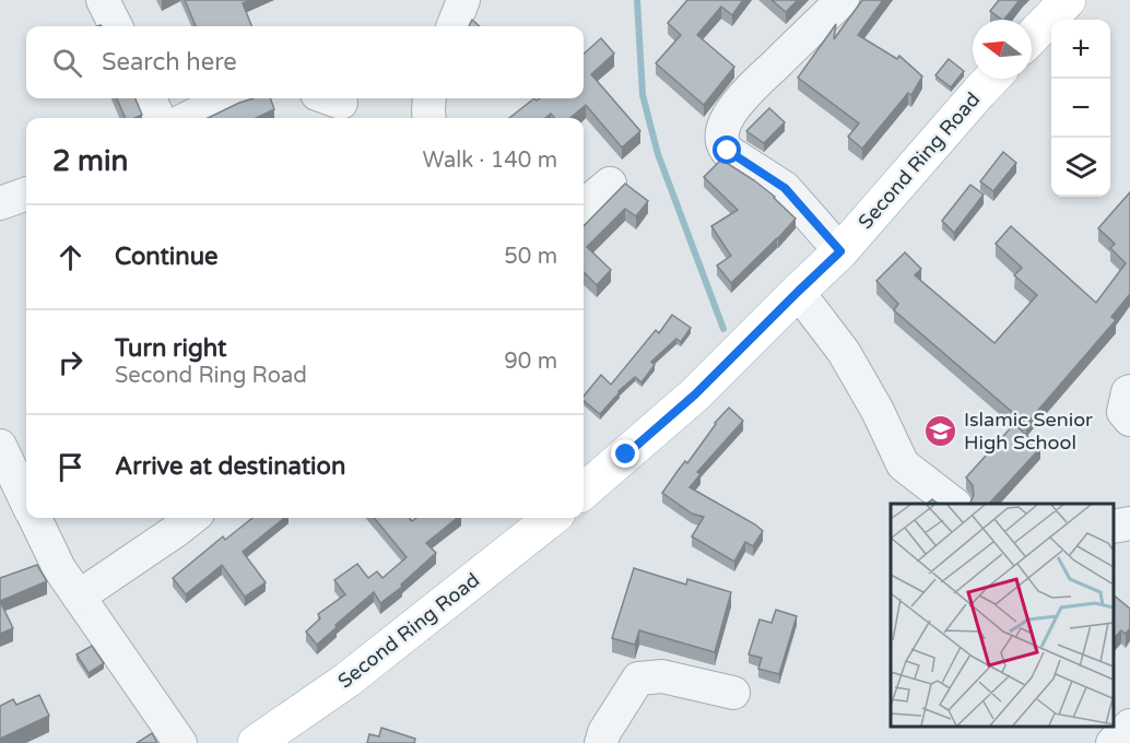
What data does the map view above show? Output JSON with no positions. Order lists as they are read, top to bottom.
{
  "streets": {
    "main road": ["Second Ring Road"]
  },
  "places": {
    "school or university": ["Islamic Senior High School"]
  },
  "north": "left",
  "page": {
    "map_buttons": ["+", "−"],
    "search": "Search here",
    "heading": ["2 min", "Walk · 140 m"],
    "list": [
      ["Continue", "50 m"],
      ["Turn right", "Second Ring Road", "90 m"],
      "Arrive at destination"
    ]
  }
}
